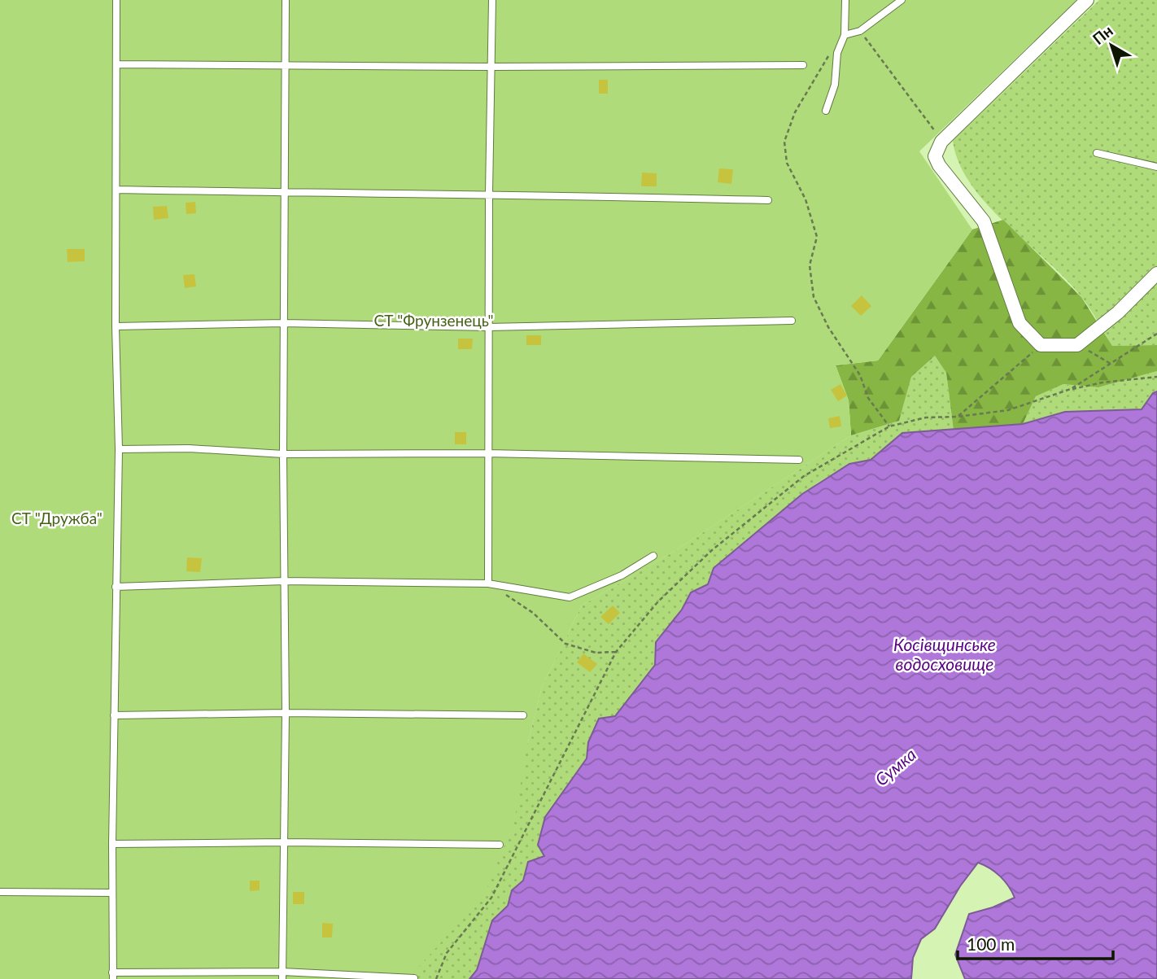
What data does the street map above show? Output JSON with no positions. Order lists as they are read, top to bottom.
{
  "water": ["Косівщинське водосховище", "Сумка"],
  "parks": ["СТ \"Фрунзенець\"", "СТ \"Дружба\""],
  "scale_bar": "100 m",
  "north": "top left"
}
